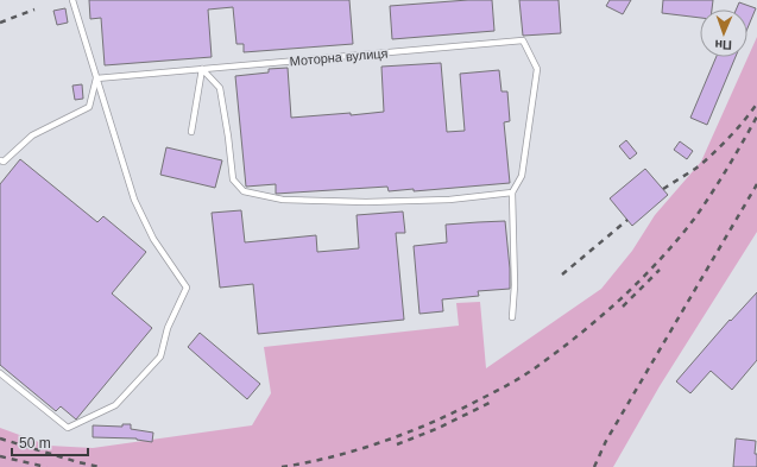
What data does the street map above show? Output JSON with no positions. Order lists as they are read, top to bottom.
{
  "streets": {
    "lane": ["Моторна вулиця"]
  },
  "scale_bar": "50 m",
  "north": "bottom"
}
